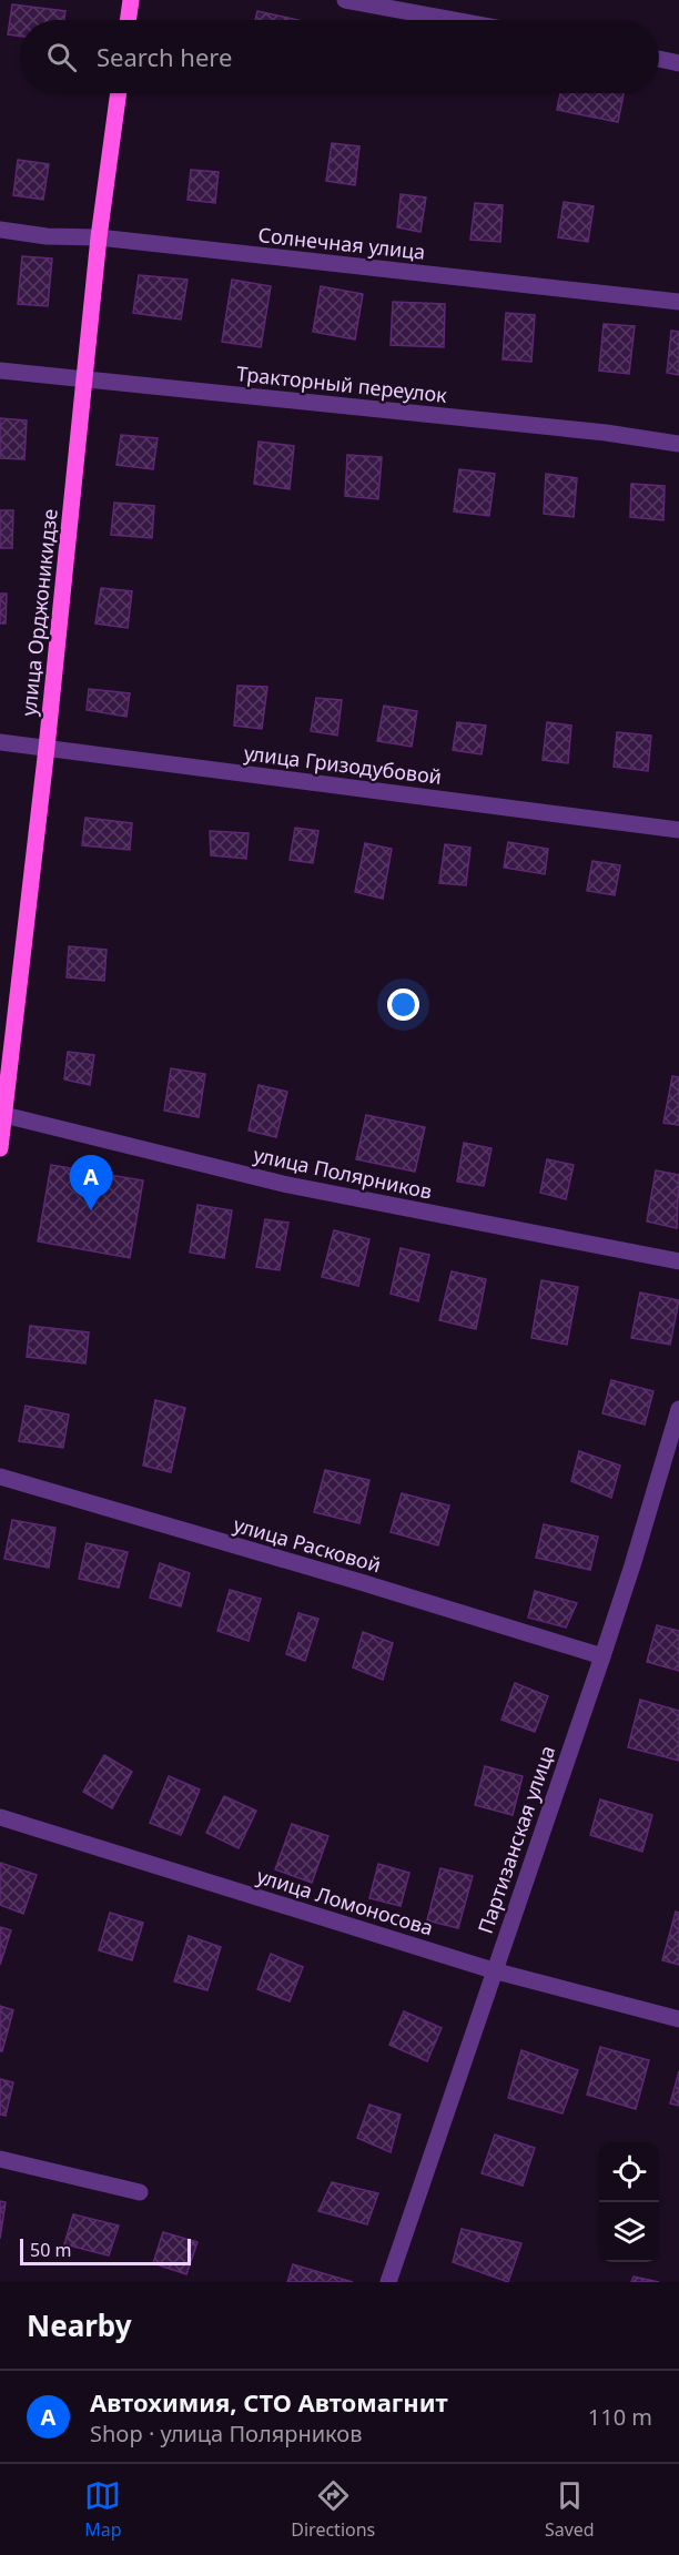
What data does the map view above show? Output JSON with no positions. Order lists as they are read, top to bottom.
{
  "streets": {
    "main road": ["улица Орджоникидзе"],
    "street": [
      "Солнечная улица",
      "Тракторный переулок",
      "улица Гризодубовой",
      "улица Полярников",
      "улица Расковой",
      "Партизанская улица",
      "улица Ломоносова"
    ]
  },
  "crossings": [
    ["Солнечная улица", "улица Орджоникидзе"],
    ["Тракторный переулок", "улица Орджоникидзе"],
    ["улица Орджоникидзе", "улица Гризодубовой"],
    ["улица Орджоникидзе", "улица Полярников"],
    ["улица Расковой", "Партизанская улица"],
    ["Партизанская улица", "улица Ломоносова"]
  ],
  "scale_bar": "50 m",
  "page": {
    "search": "Search here",
    "pins": "A",
    "scale": "50 m",
    "heading": "Nearby",
    "list": [
      {
        "mark": "A",
        "name": "Автохимия, СТО Автомагнит",
        "note": "Shop · улица Полярников",
        "value": "110 m"
      }
    ],
    "nav": ["Map", "Directions", "Saved"]
  }
}
